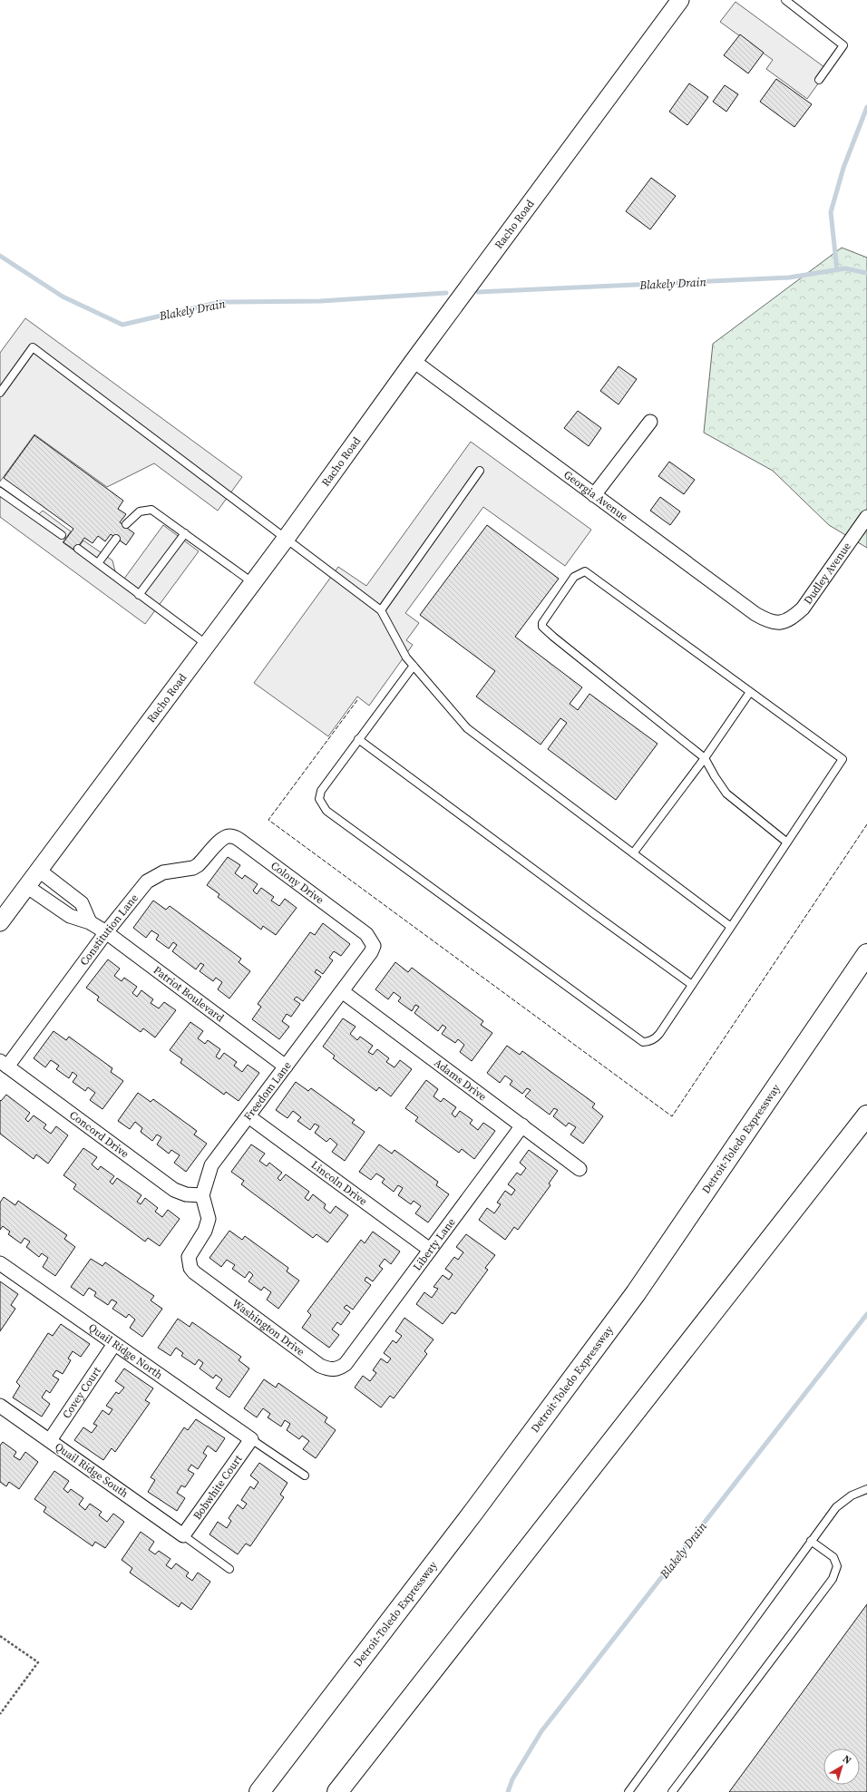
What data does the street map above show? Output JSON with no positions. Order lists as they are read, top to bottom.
{
  "streets": {
    "highway": ["Detroit-Toledo Expressway"],
    "street": [
      "Racho Road",
      "Georgia Avenue",
      "Dudley Avenue",
      "Colony Drive",
      "Constitution Lane",
      "Patriot Boulevard",
      "Adams Drive",
      "Freedom Lane",
      "Concord Drive",
      "Lincoln Drive",
      "Liberty Lane",
      "Washington Drive",
      "Quail Ridge North",
      "Covey Court",
      "Quail Ridge South",
      "Bobwhite Court"
    ]
  },
  "crossings": [
    ["Racho Road", "Georgia Avenue"],
    ["Racho Road", "Patriot Boulevard"],
    ["Georgia Avenue", "Dudley Avenue"],
    ["Colony Drive", "Constitution Lane"],
    ["Colony Drive", "Freedom Lane"],
    ["Constitution Lane", "Patriot Boulevard"],
    ["Constitution Lane", "Concord Drive"],
    ["Patriot Boulevard", "Freedom Lane"],
    ["Adams Drive", "Freedom Lane"],
    ["Adams Drive", "Liberty Lane"],
    ["Freedom Lane", "Concord Drive"],
    ["Freedom Lane", "Lincoln Drive"],
    ["Freedom Lane", "Washington Drive"],
    ["Concord Drive", "Washington Drive"],
    ["Lincoln Drive", "Liberty Lane"],
    ["Liberty Lane", "Washington Drive"],
    ["Quail Ridge North", "Covey Court"],
    ["Quail Ridge North", "Bobwhite Court"],
    ["Covey Court", "Quail Ridge South"],
    ["Quail Ridge South", "Bobwhite Court"]
  ],
  "water": ["Blakely Drain"],
  "north": "top right"
}
